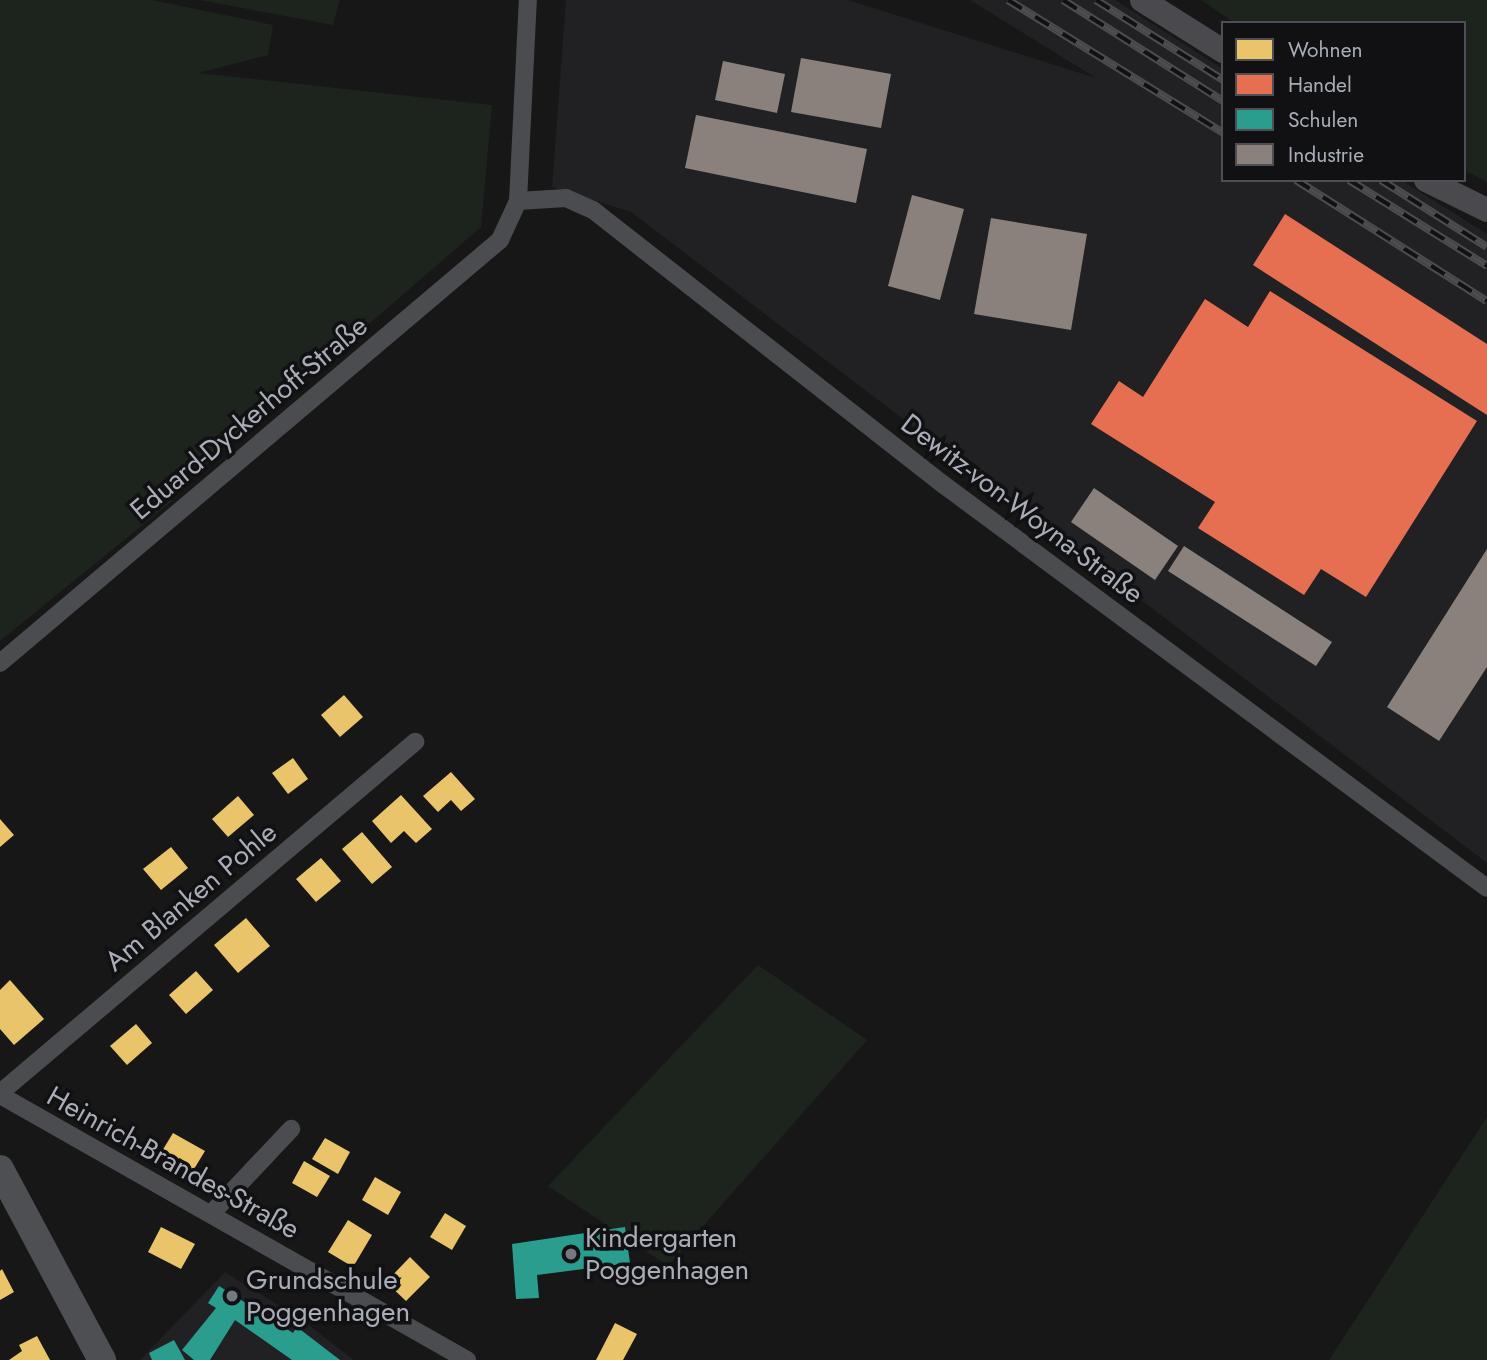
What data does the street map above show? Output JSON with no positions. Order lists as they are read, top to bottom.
{
  "streets": {
    "street": [
      "Eduard-Dyckerhoff-Straße",
      "Dewitz-von-Woyna-Straße",
      "Am Blanken Pohle",
      "Heinrich-Brandes-Straße"
    ]
  },
  "crossings": [
    ["Eduard-Dyckerhoff-Straße", "Dewitz-von-Woyna-Straße"],
    ["Am Blanken Pohle", "Heinrich-Brandes-Straße"]
  ],
  "places": ["Kindergarten Poggenhagen", "Grundschule Poggenhagen"],
  "legend": [
    "Wohnen",
    "Handel",
    "Schulen",
    "Industrie"
  ]
}
